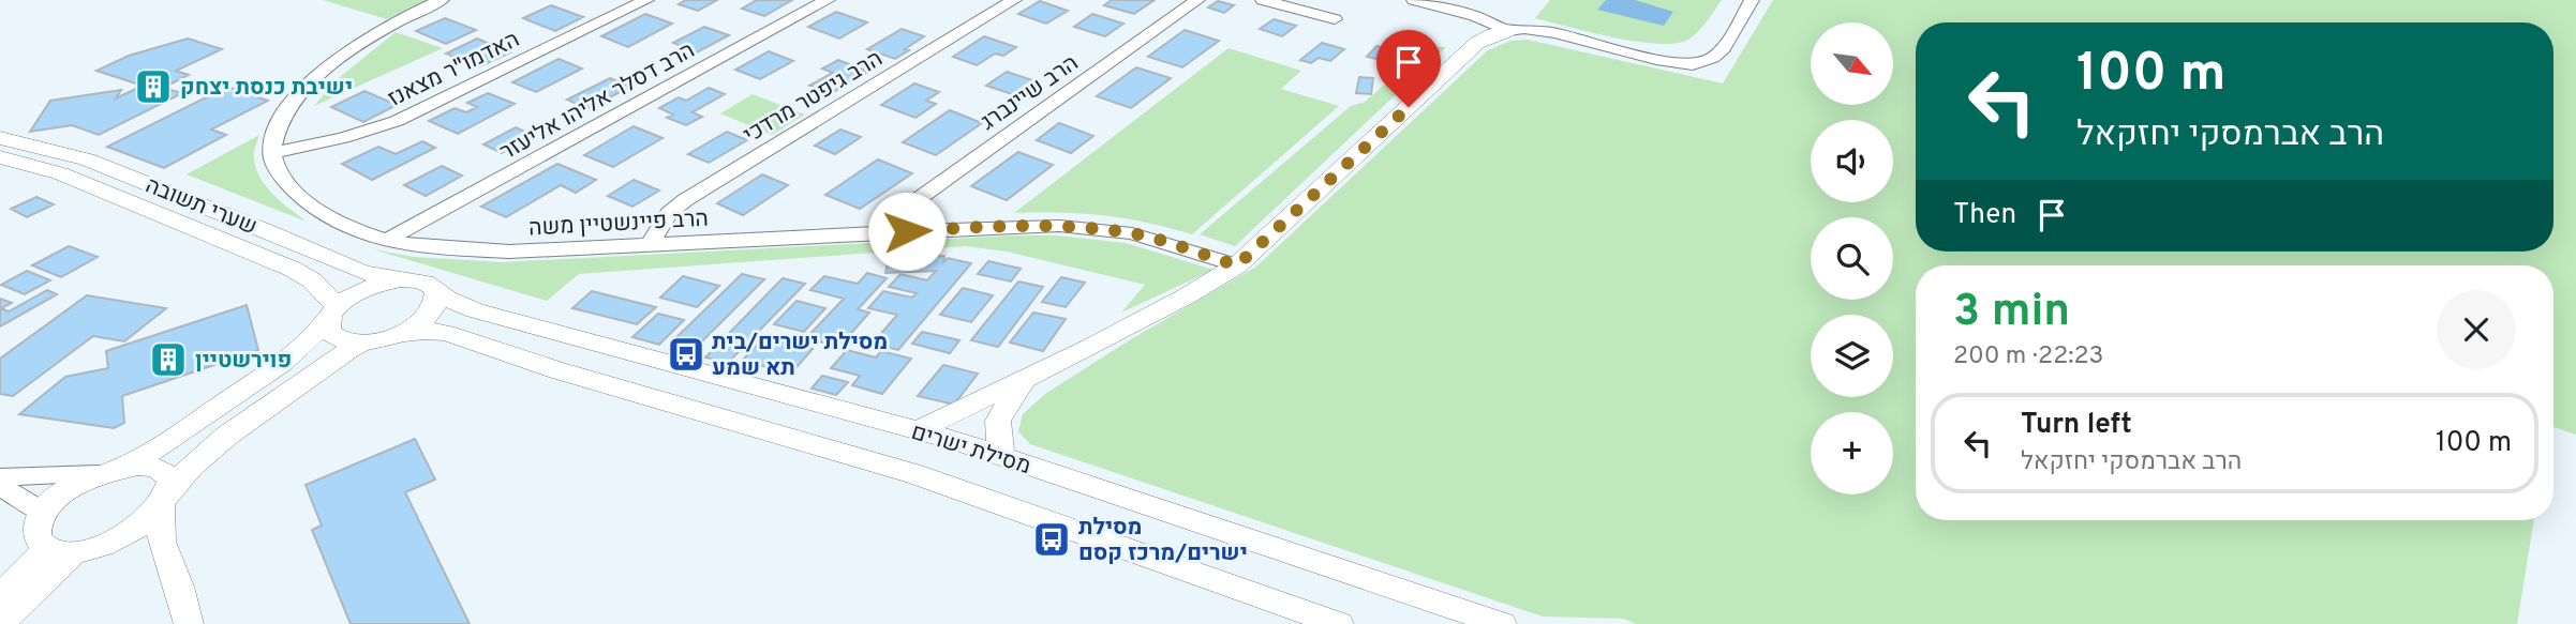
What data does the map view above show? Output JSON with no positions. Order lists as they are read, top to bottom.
{
  "streets": {
    "street": [
      "האדמו\"ר מצאנז",
      "הרב שיינברג",
      "הרב גיפטר מרדכי",
      "הרב דסלר אליהו אליעזר",
      "שערי תשובה",
      "הרב פיינשטיין משה",
      "מסילת ישרים"
    ]
  },
  "crossings": [
    ["האדמו\"ר מצאנז", "הרב פיינשטיין משה"],
    ["הרב שיינברג", "הרב פיינשטיין משה"],
    ["הרב גיפטר מרדכי", "הרב פיינשטיין משה"],
    ["הרב דסלר אליהו אליעזר", "הרב פיינשטיין משה"],
    ["שערי תשובה", "מסילת ישרים"]
  ],
  "places": {
    "building": ["ישיבת כנסת יצחק", "פוירשטיין"],
    "bus stop": ["מסילת ישרים/בית תא שמע", "מסילת ישרים/מרכז קסם"]
  },
  "north": "bottom right",
  "page": {
    "map_buttons": "+",
    "turn": ["100 m", "הרב אברמסקי יחזקאל"],
    "then": "Then",
    "heading": ["3 min", "200 m · 22:23"],
    "list": [
      {
        "name": "Turn left",
        "note": "הרב אברמסקי יחזקאל",
        "value": "100 m"
      }
    ]
  }
}
